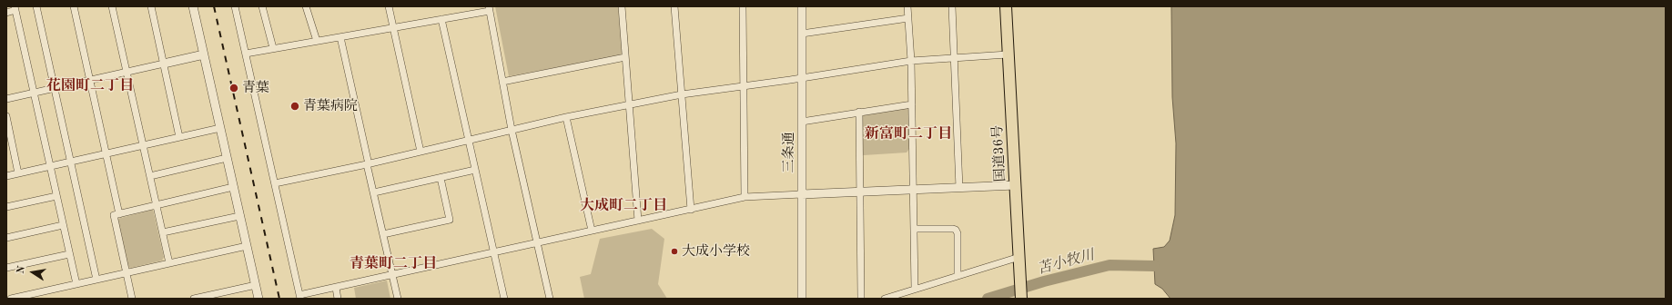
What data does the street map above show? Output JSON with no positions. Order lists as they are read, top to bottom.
{
  "streets": {
    "highway": ["国道36号"],
    "street": ["三条通"]
  },
  "districts": [
    "花園町二丁目",
    "新富町二丁目",
    "大成町二丁目",
    "青葉町二丁目"
  ],
  "water": ["苫小牧川"],
  "places": ["青葉", "青葉病院", "大成小学校"],
  "north": "left"
}
